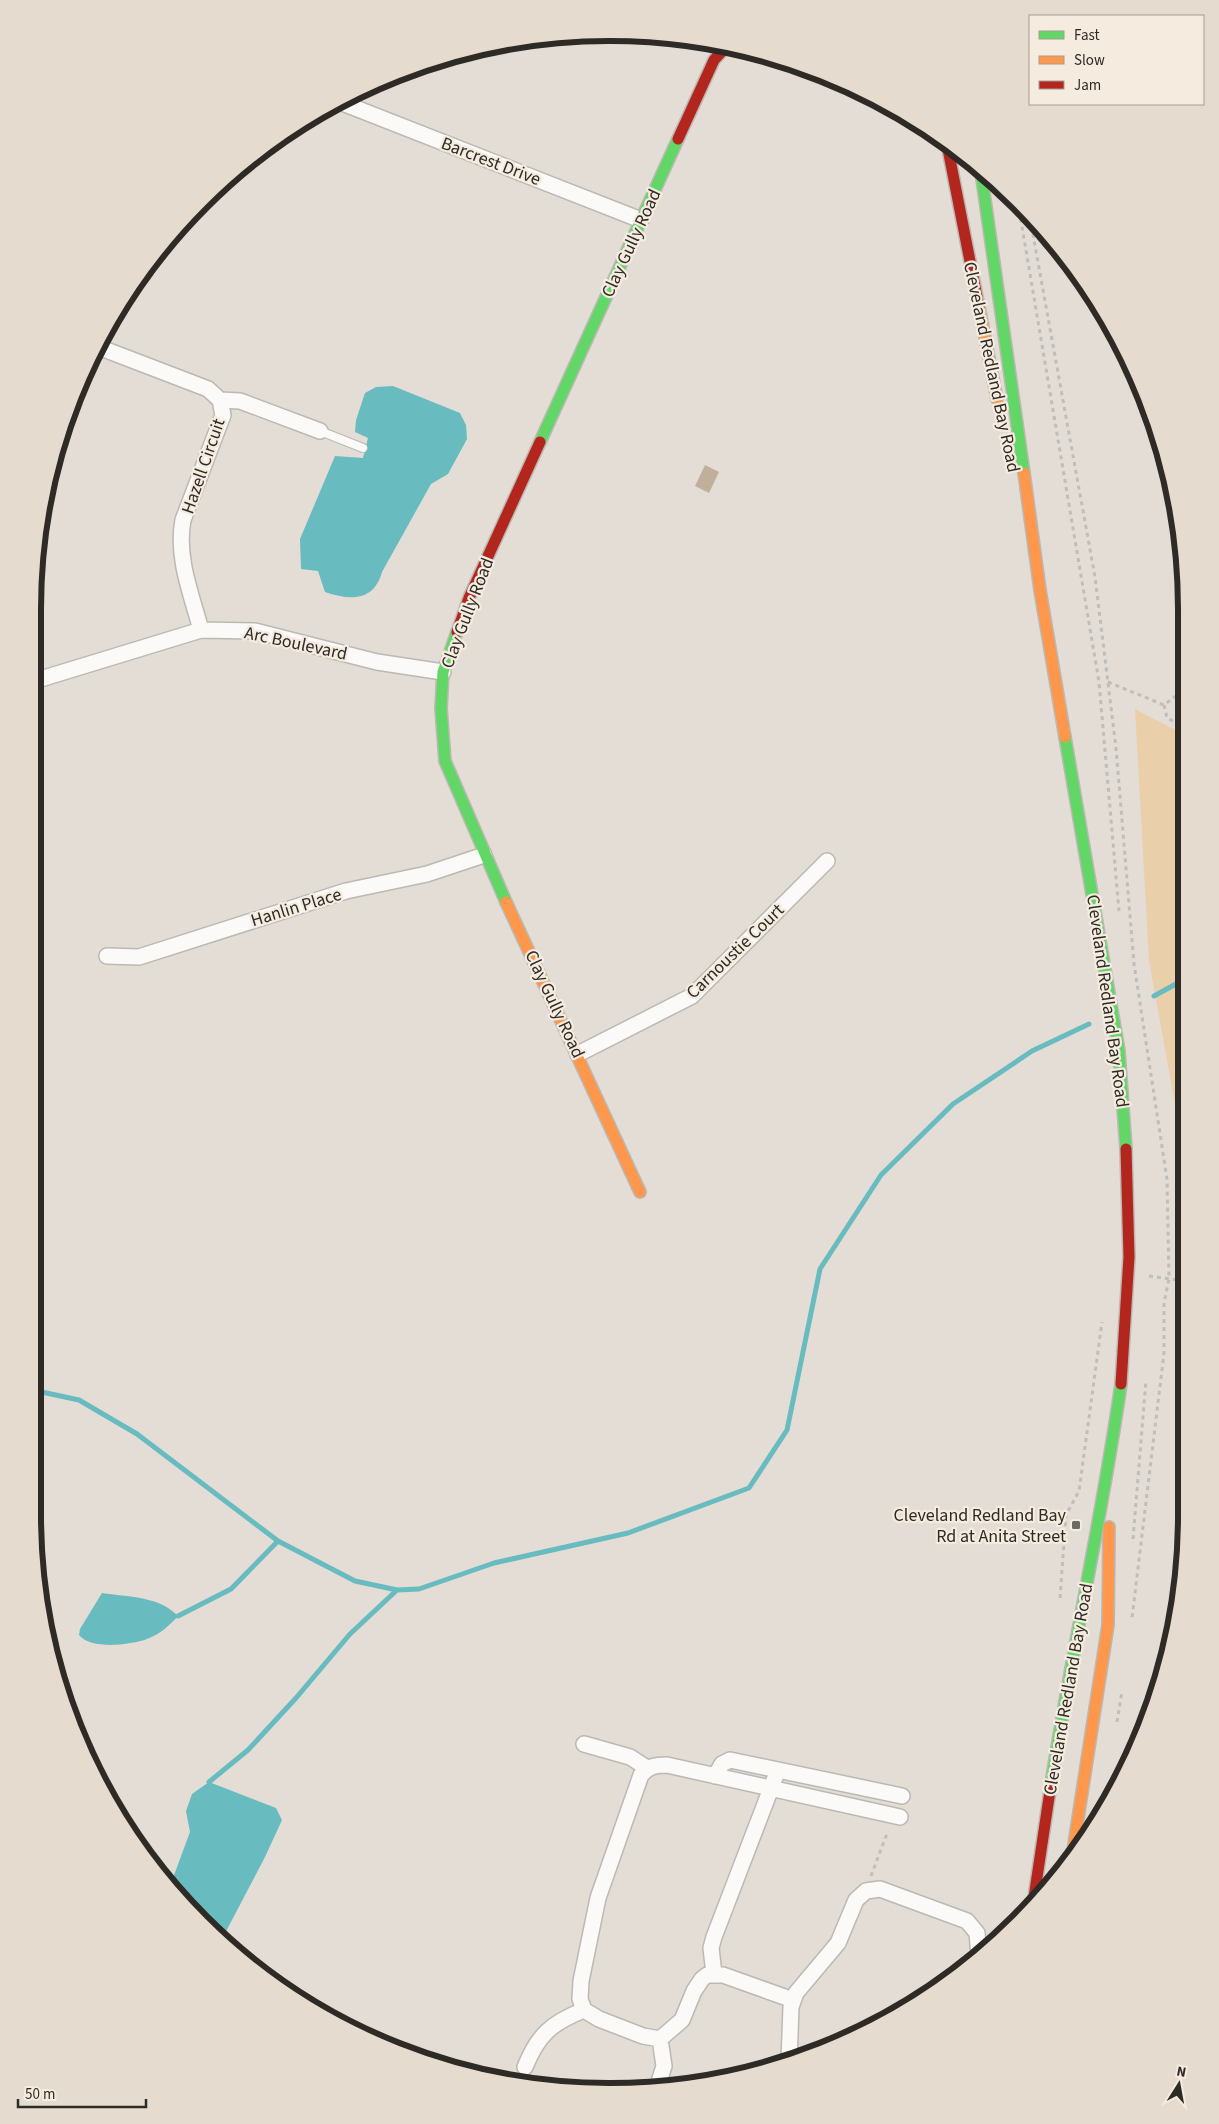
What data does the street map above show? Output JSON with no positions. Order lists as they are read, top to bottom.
{
  "streets": {
    "main road": ["Clay Gully Road", "Cleveland Redland Bay Road"],
    "street": [
      "Barcrest Drive",
      "Hazell Circuit",
      "Arc Boulevard",
      "Hanlin Place",
      "Carnoustie Court"
    ]
  },
  "crossings": [
    ["Barcrest Drive", "Clay Gully Road"],
    ["Clay Gully Road", "Arc Boulevard"],
    ["Clay Gully Road", "Hanlin Place"],
    ["Clay Gully Road", "Carnoustie Court"],
    ["Hazell Circuit", "Arc Boulevard"]
  ],
  "places": {
    "transit": ["Cleveland Redland Bay Rd at Anita Street"]
  },
  "legend": ["Fast", "Slow", "Jam"],
  "scale_bar": "50 m",
  "north": "top"
}
